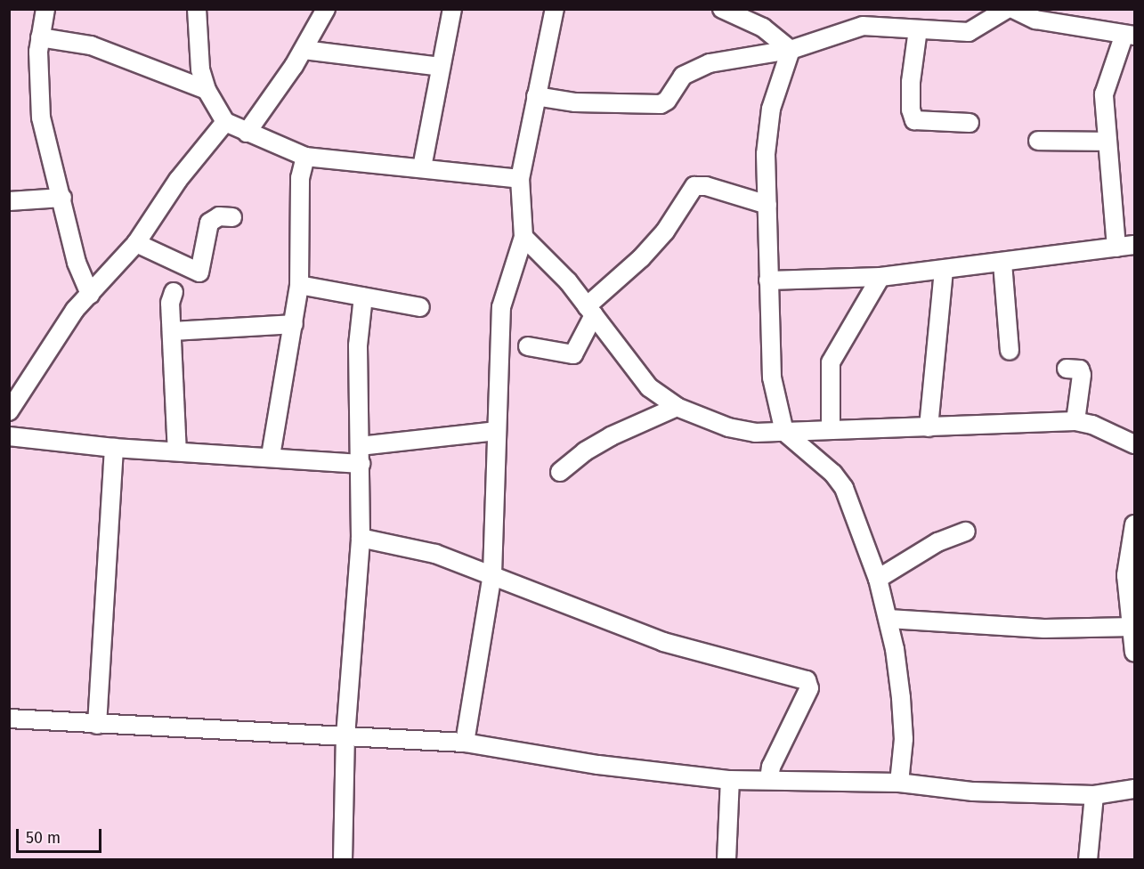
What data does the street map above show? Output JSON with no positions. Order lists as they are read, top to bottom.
{
  "scale_bar": "50 m"
}
